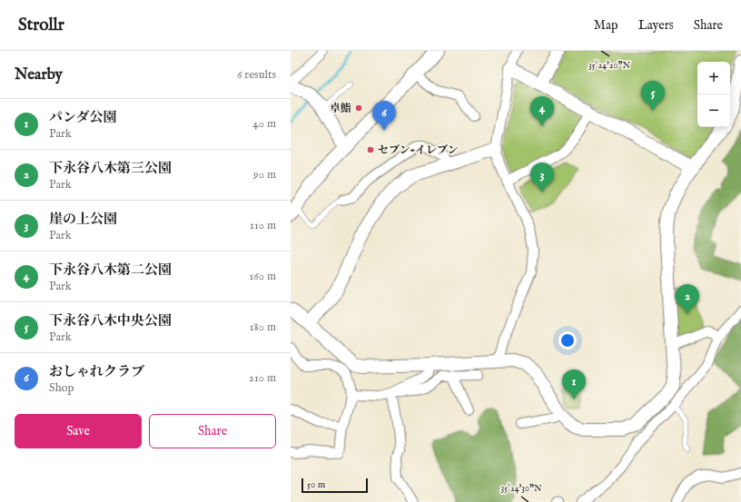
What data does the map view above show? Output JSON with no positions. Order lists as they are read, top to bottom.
{
  "places": ["卓鮨", "セブン-イレブン"],
  "scale_bar": "50 m",
  "page": {
    "header": "Strollr",
    "nav": ["Map", "Layers", "Share"],
    "heading": ["Nearby", "6 results"],
    "map_buttons": ["+", "−"],
    "pins": [
      "5",
      "4",
      "6",
      "3",
      "2",
      "1"
    ],
    "list": [
      {
        "mark": "1",
        "name": "パンダ公園",
        "note": "Park",
        "value": "40 m"
      },
      {
        "mark": "2",
        "name": "下永谷八木第三公園",
        "note": "Park",
        "value": "90 m"
      },
      {
        "mark": "3",
        "name": "崖の上公園",
        "note": "Park",
        "value": "110 m"
      },
      {
        "mark": "4",
        "name": "下永谷八木第二公園",
        "note": "Park",
        "value": "160 m"
      },
      {
        "mark": "5",
        "name": "下永谷八木中央公園",
        "note": "Park",
        "value": "180 m"
      },
      {
        "mark": "6",
        "name": "おしゃれクラブ",
        "note": "Shop",
        "value": "210 m"
      }
    ],
    "buttons": ["Save", "Share"],
    "scale": "50 m"
  },
  "coordinates": ["35°24'20\"N", "35°24'30\"N"]
}
